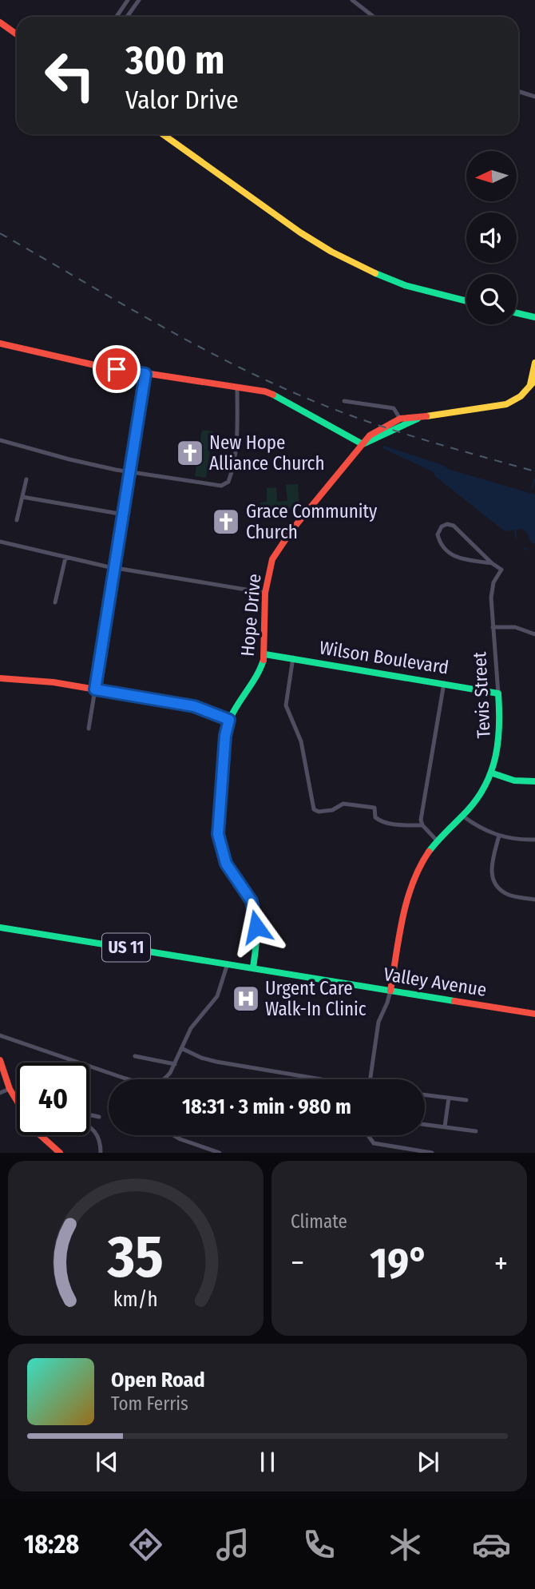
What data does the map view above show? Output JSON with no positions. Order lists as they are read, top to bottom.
{
  "streets": {
    "main road": [
      "Hope Drive",
      "Wilson Boulevard",
      "Tevis Street",
      "US 11",
      "Valley Avenue"
    ]
  },
  "crossings": [
    ["Hope Drive", "Wilson Boulevard"],
    ["Hope Drive", "Valley Avenue"],
    ["Wilson Boulevard", "Tevis Street"],
    ["Tevis Street", "Valley Avenue"]
  ],
  "places": {
    "church": ["New Hope Alliance Church", "Grace Community Church"],
    "hospital": ["Urgent Care Walk-In Clinic"]
  },
  "north": "left",
  "page": {
    "turn": ["300 m", "Valor Drive"],
    "limit": "40",
    "trip": "18:31 · 3 min · 980 m",
    "tile": "Climate",
    "heat": ["−", "19°", "+"],
    "song": ["Open Road", "Tom Ferris"],
    "tabs": "18:28",
    "gauge": ["35", "km/h"]
  }
}
